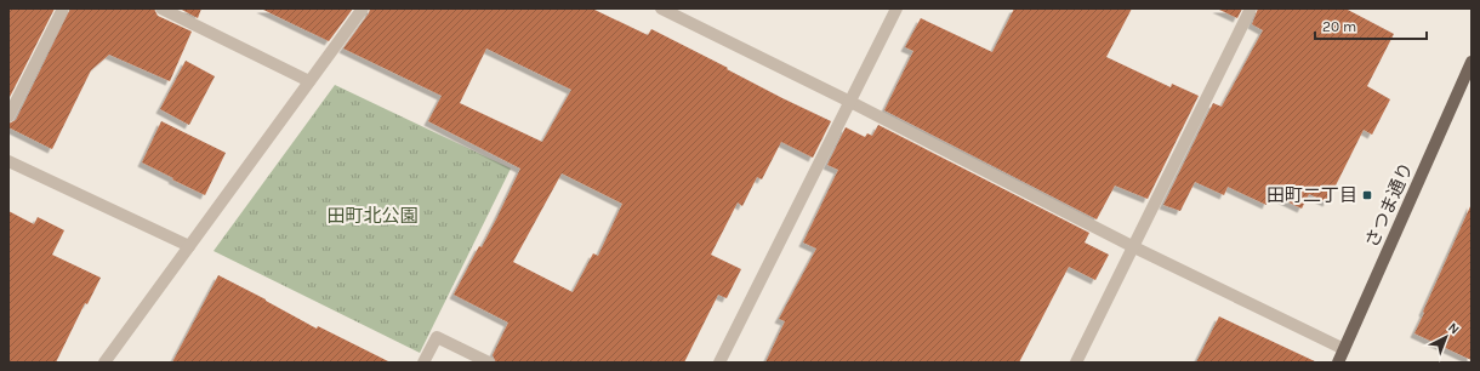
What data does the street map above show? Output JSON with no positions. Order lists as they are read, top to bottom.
{
  "streets": {
    "main road": ["さつま通り"]
  },
  "parks": ["田町北公園"],
  "places": {
    "transit": ["田町二丁目"]
  },
  "scale_bar": "20 m",
  "north": "top right"
}
